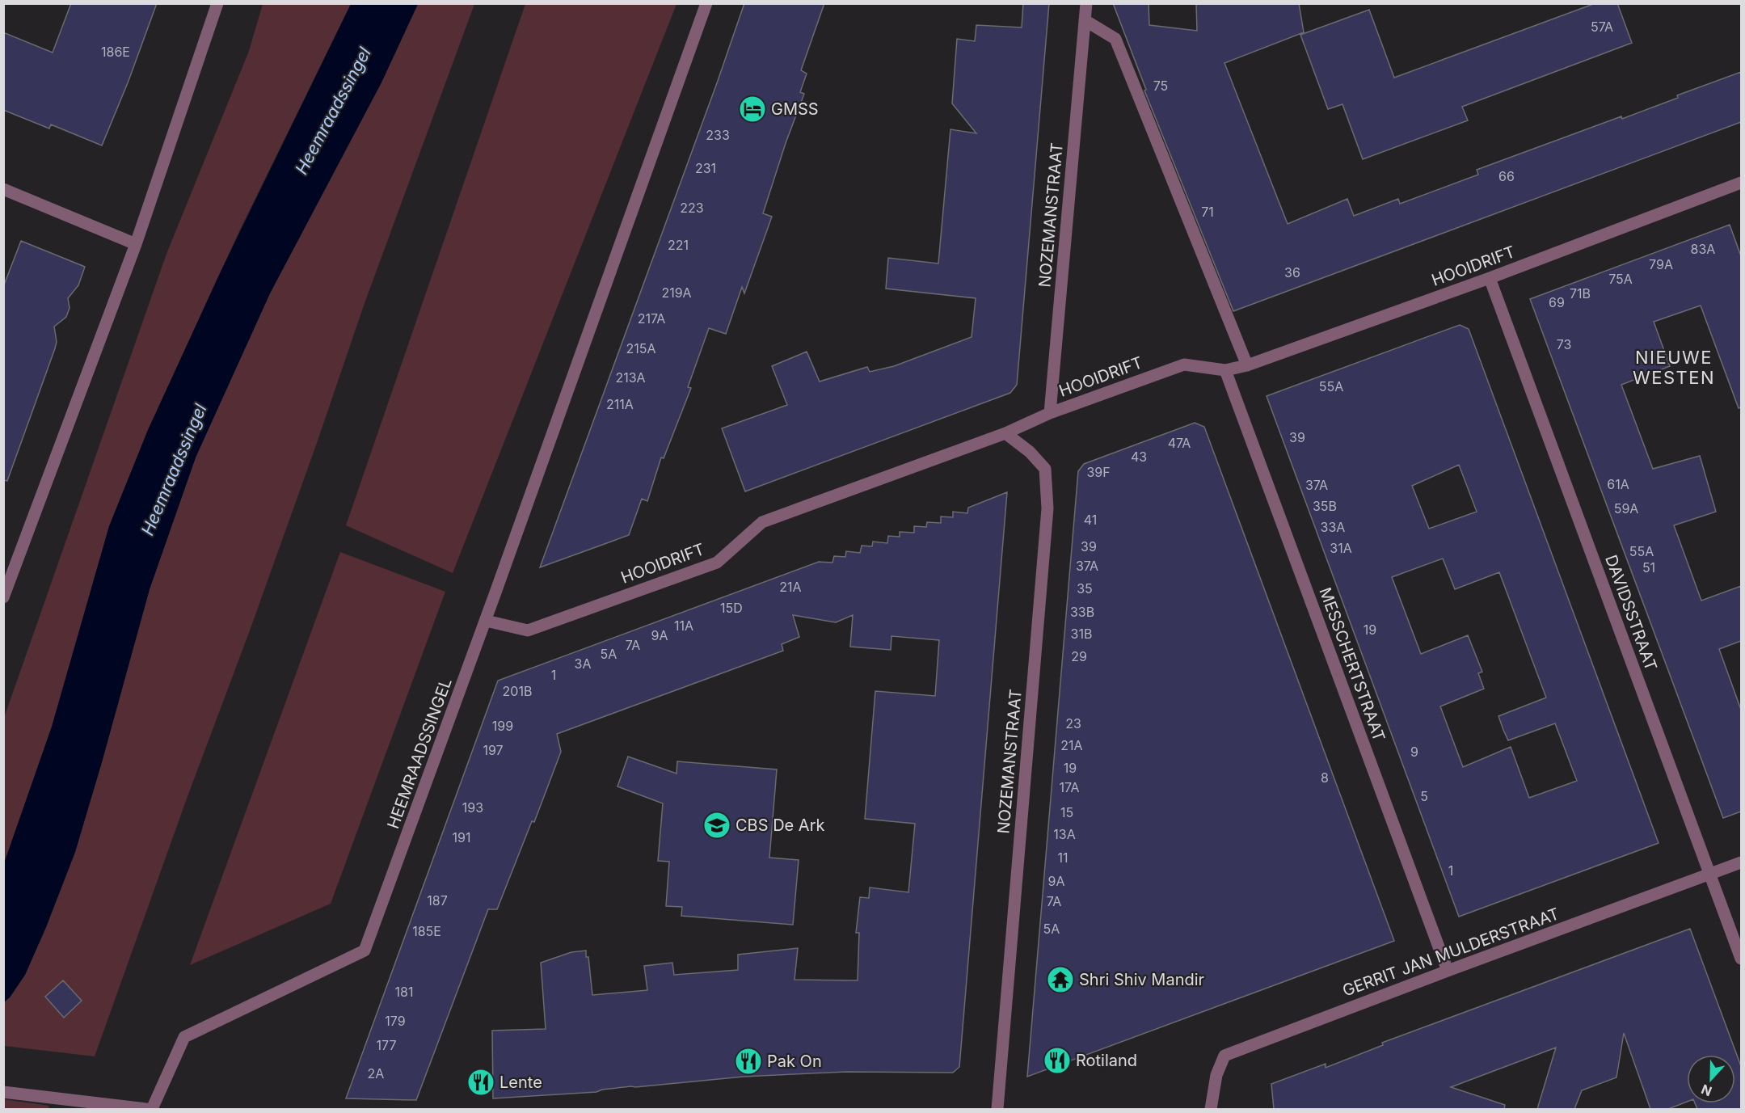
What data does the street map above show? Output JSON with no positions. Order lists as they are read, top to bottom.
{
  "streets": {
    "street": [
      "NOZEMANSTRAAT",
      "HOOIDRIFT",
      "DAVIDSSTRAAT",
      "MESSCHERTSTRAAT",
      "HEEMRAADSSINGEL",
      "GERRIT JAN MULDERSTRAAT"
    ]
  },
  "crossings": [
    ["NOZEMANSTRAAT", "HOOIDRIFT"],
    ["HOOIDRIFT", "DAVIDSSTRAAT"],
    ["HOOIDRIFT", "MESSCHERTSTRAAT"],
    ["HOOIDRIFT", "HEEMRAADSSINGEL"],
    ["DAVIDSSTRAAT", "GERRIT JAN MULDERSTRAAT"],
    ["MESSCHERTSTRAAT", "GERRIT JAN MULDERSTRAAT"]
  ],
  "districts": ["NIEUWE WESTEN"],
  "water": ["Heemraadssingel"],
  "places": {
    "hotel": ["GMSS"],
    "school or university": ["CBS De Ark"],
    "temple": ["Shri Shiv Mandir"],
    "restaurant": ["Rotiland", "Pak On", "Lente"]
  },
  "house_numbers": [
    "57A",
    "186E",
    "75",
    "233",
    "231",
    "66",
    "223",
    "71",
    "221",
    "83A",
    "79A",
    "36",
    "75A",
    "219A",
    "71B",
    "69",
    "217A",
    "73",
    "215A",
    "213A",
    "55A",
    "211A",
    "39",
    "47A",
    "43",
    "39F",
    "61A",
    "37A",
    "35B",
    "59A",
    "41",
    "33A",
    "39",
    "31A",
    "55A",
    "37A",
    "51",
    "21A",
    "35",
    "15D",
    "33B",
    "11A",
    "19",
    "31B",
    "9A",
    "7A",
    "5A",
    "29",
    "3A",
    "1",
    "201B",
    "23",
    "199",
    "21A",
    "197",
    "9",
    "19",
    "8",
    "17A",
    "5",
    "193",
    "15",
    "13A",
    "191",
    "11",
    "1",
    "9A",
    "187",
    "7A",
    "5A",
    "185E",
    "181",
    "179",
    "177",
    "2A"
  ],
  "north": "bottom"
}
